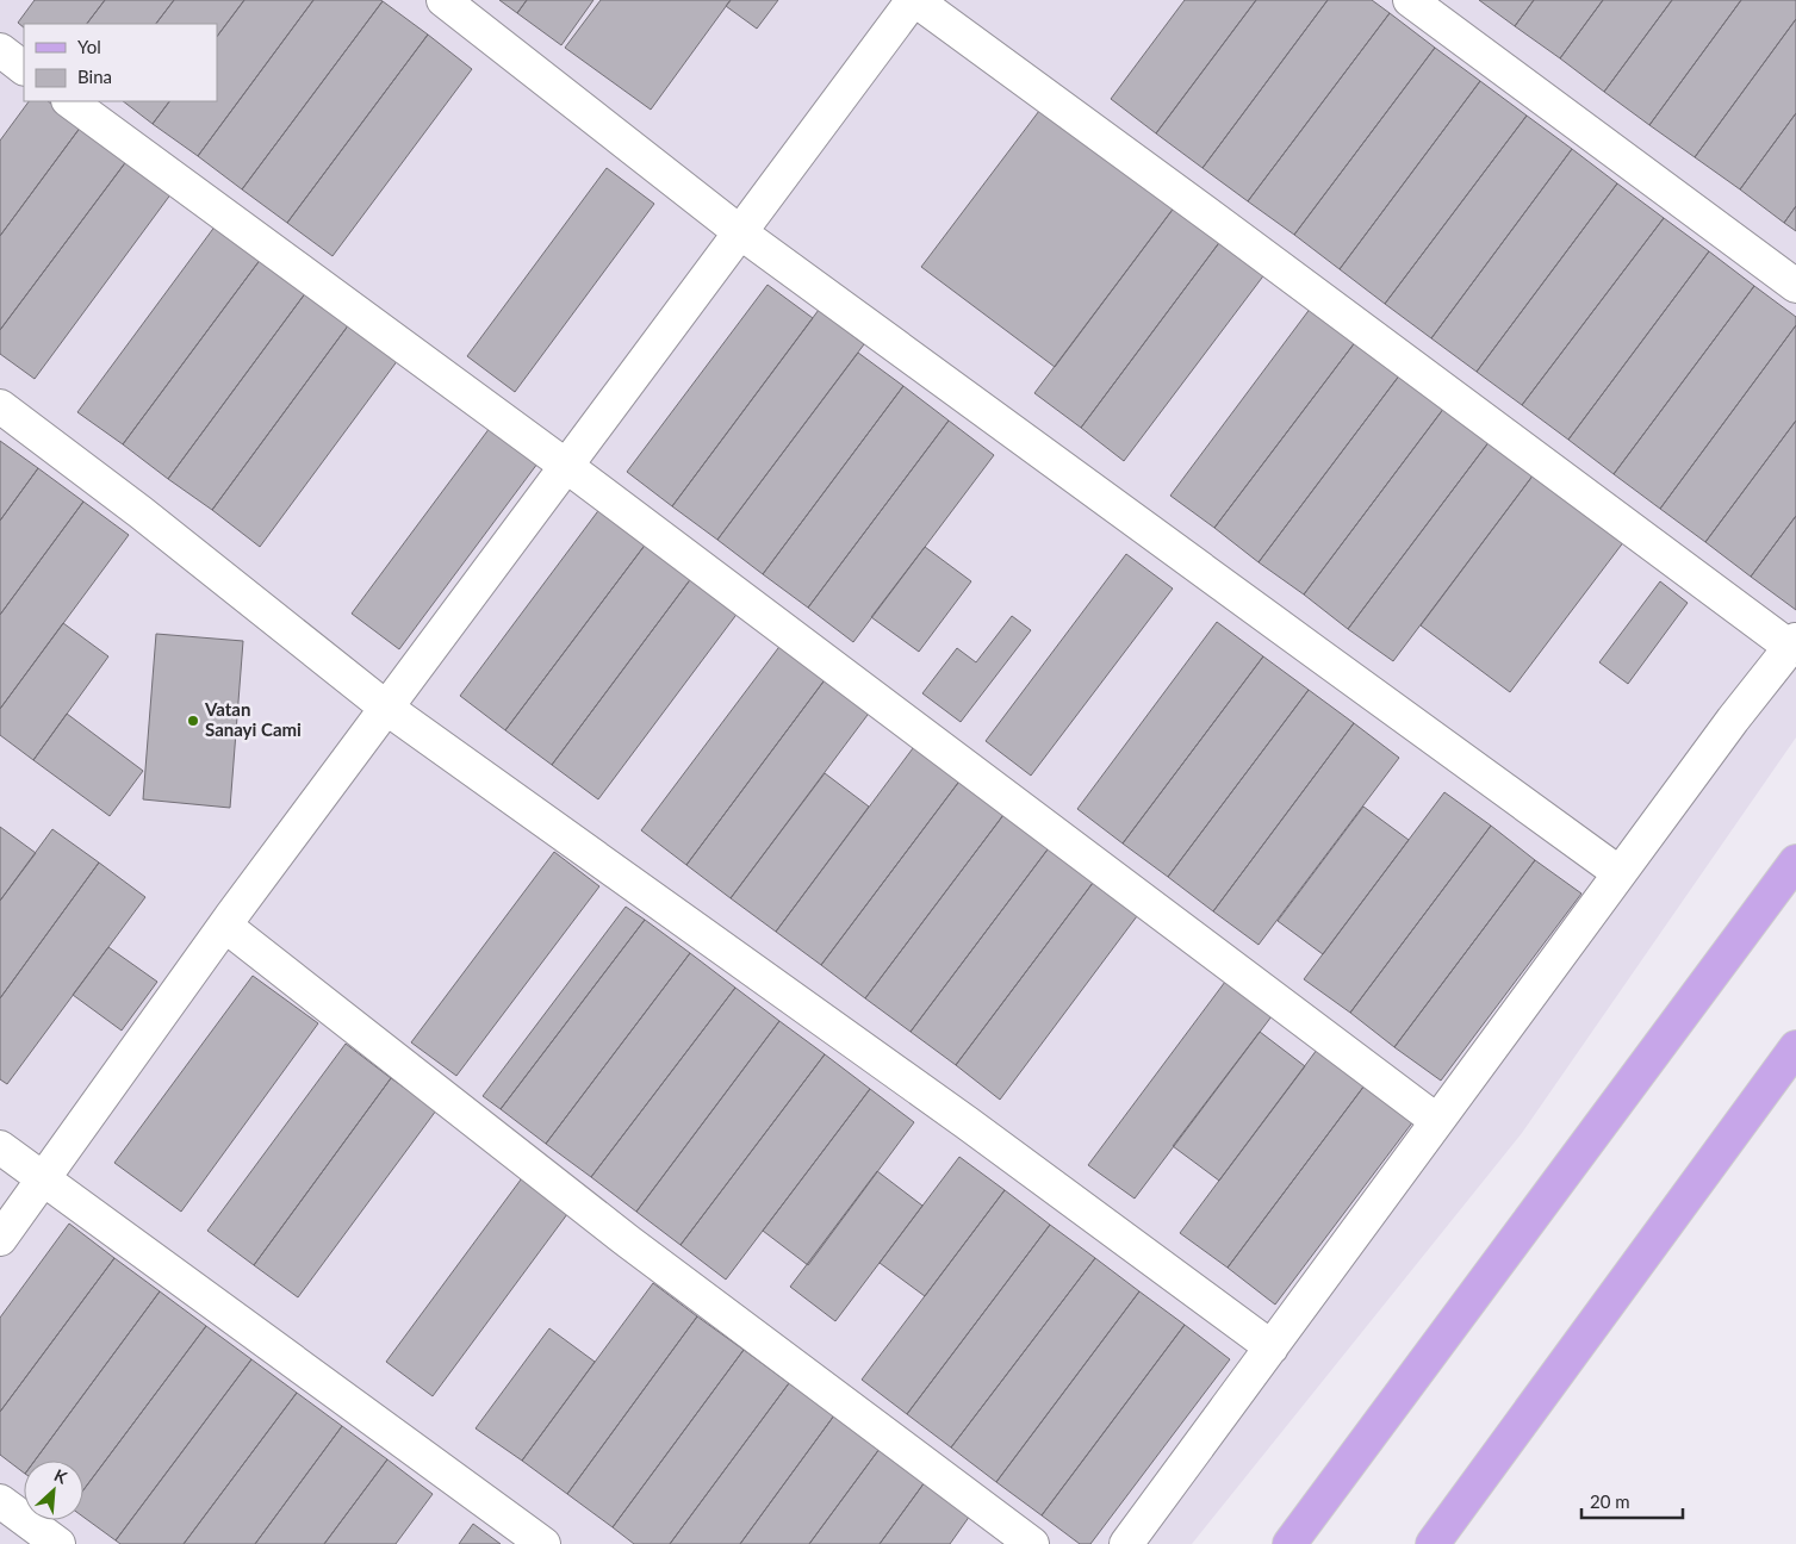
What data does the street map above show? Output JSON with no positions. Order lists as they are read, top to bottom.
{
  "places": ["Vatan Sanayi Cami"],
  "legend": ["Yol", "Bina"],
  "scale_bar": "20 m",
  "north": "top right"
}
